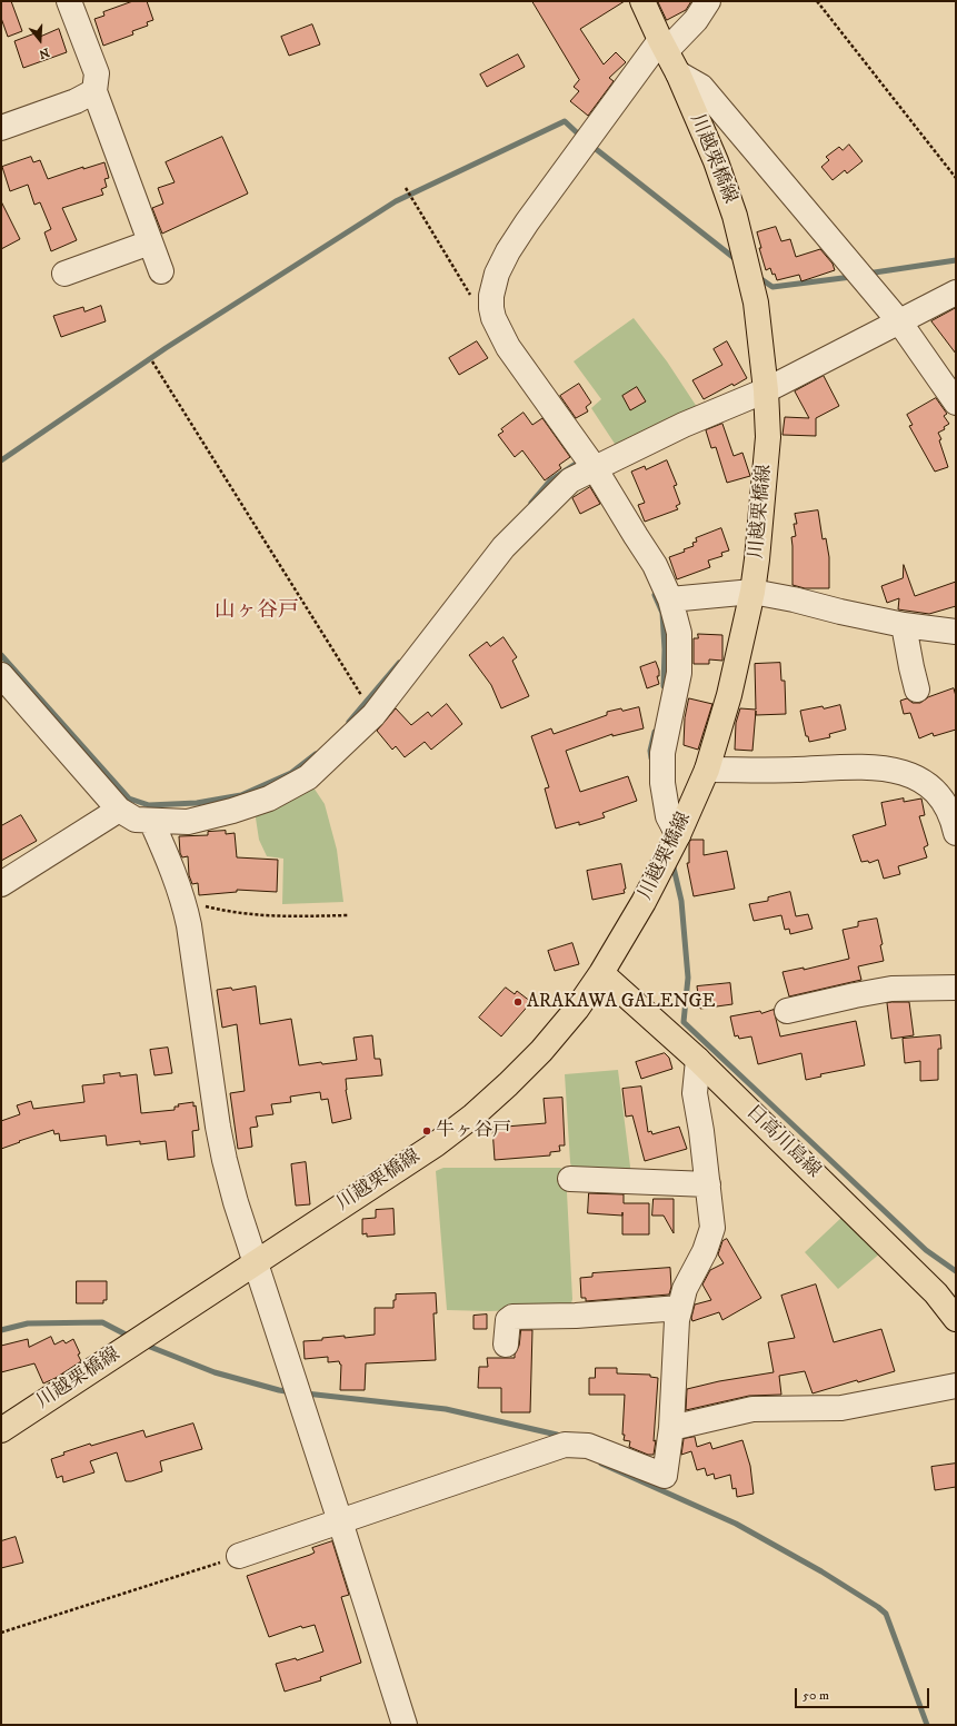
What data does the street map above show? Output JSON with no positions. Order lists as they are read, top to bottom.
{
  "streets": {
    "main road": ["川越栗橋線", "日高川島線"]
  },
  "crossings": [
    ["川越栗橋線", "日高川島線"]
  ],
  "districts": ["山ヶ谷戸"],
  "places": ["ARAKAWA GALENGE", "牛ヶ谷戸"],
  "scale_bar": "50 m",
  "north": "bottom"
}
